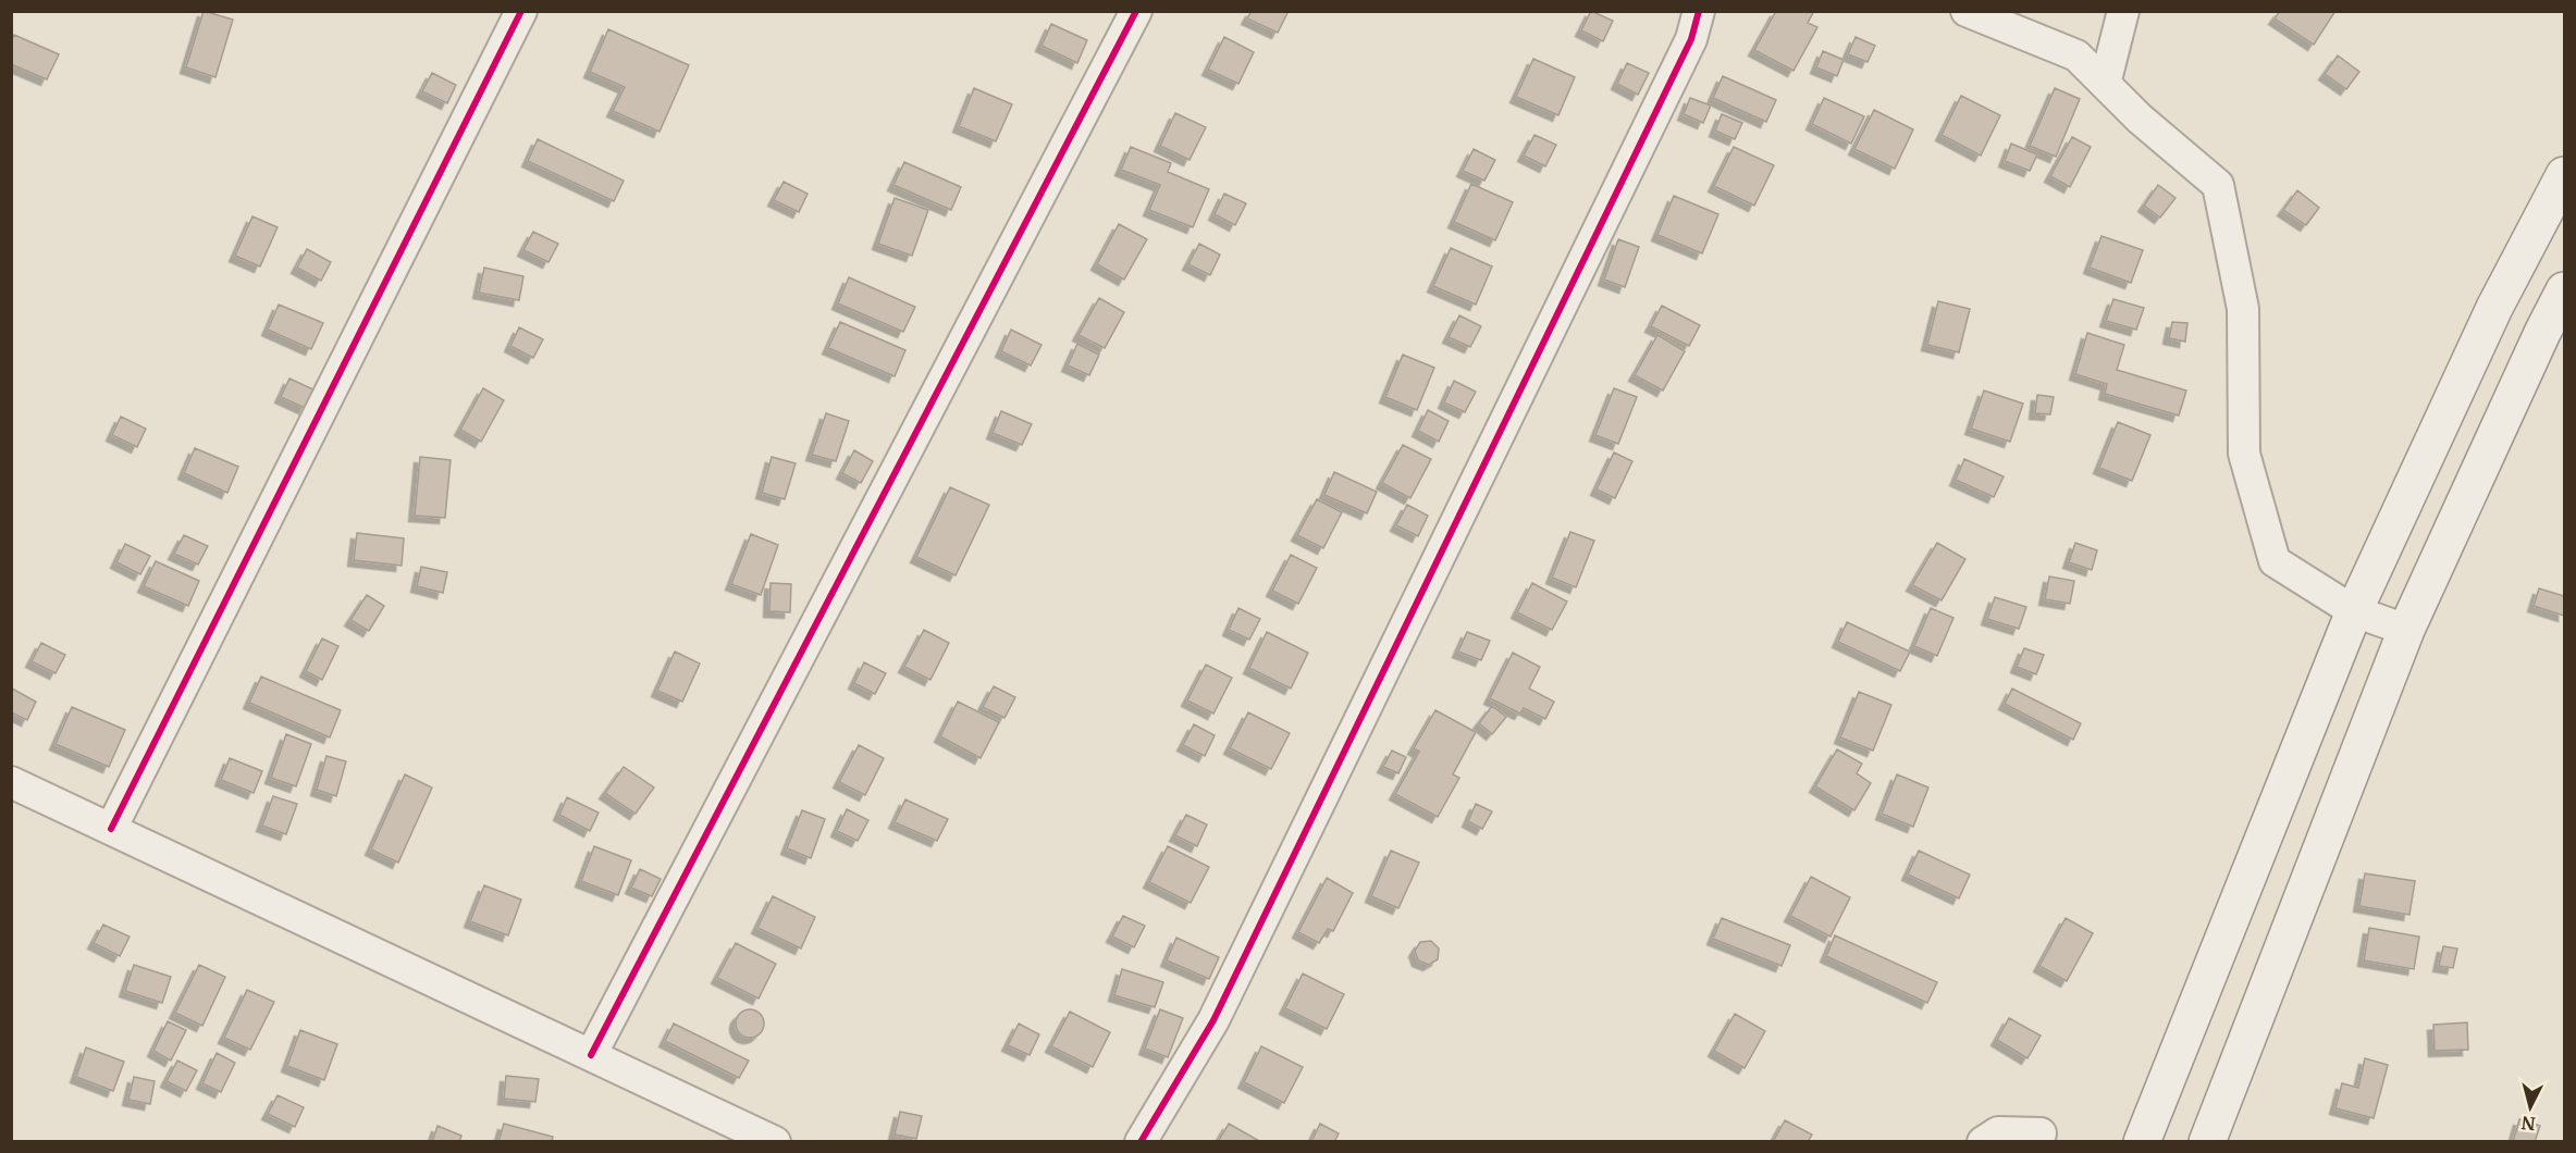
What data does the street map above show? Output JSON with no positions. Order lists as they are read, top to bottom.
{
  "north": "bottom"
}
